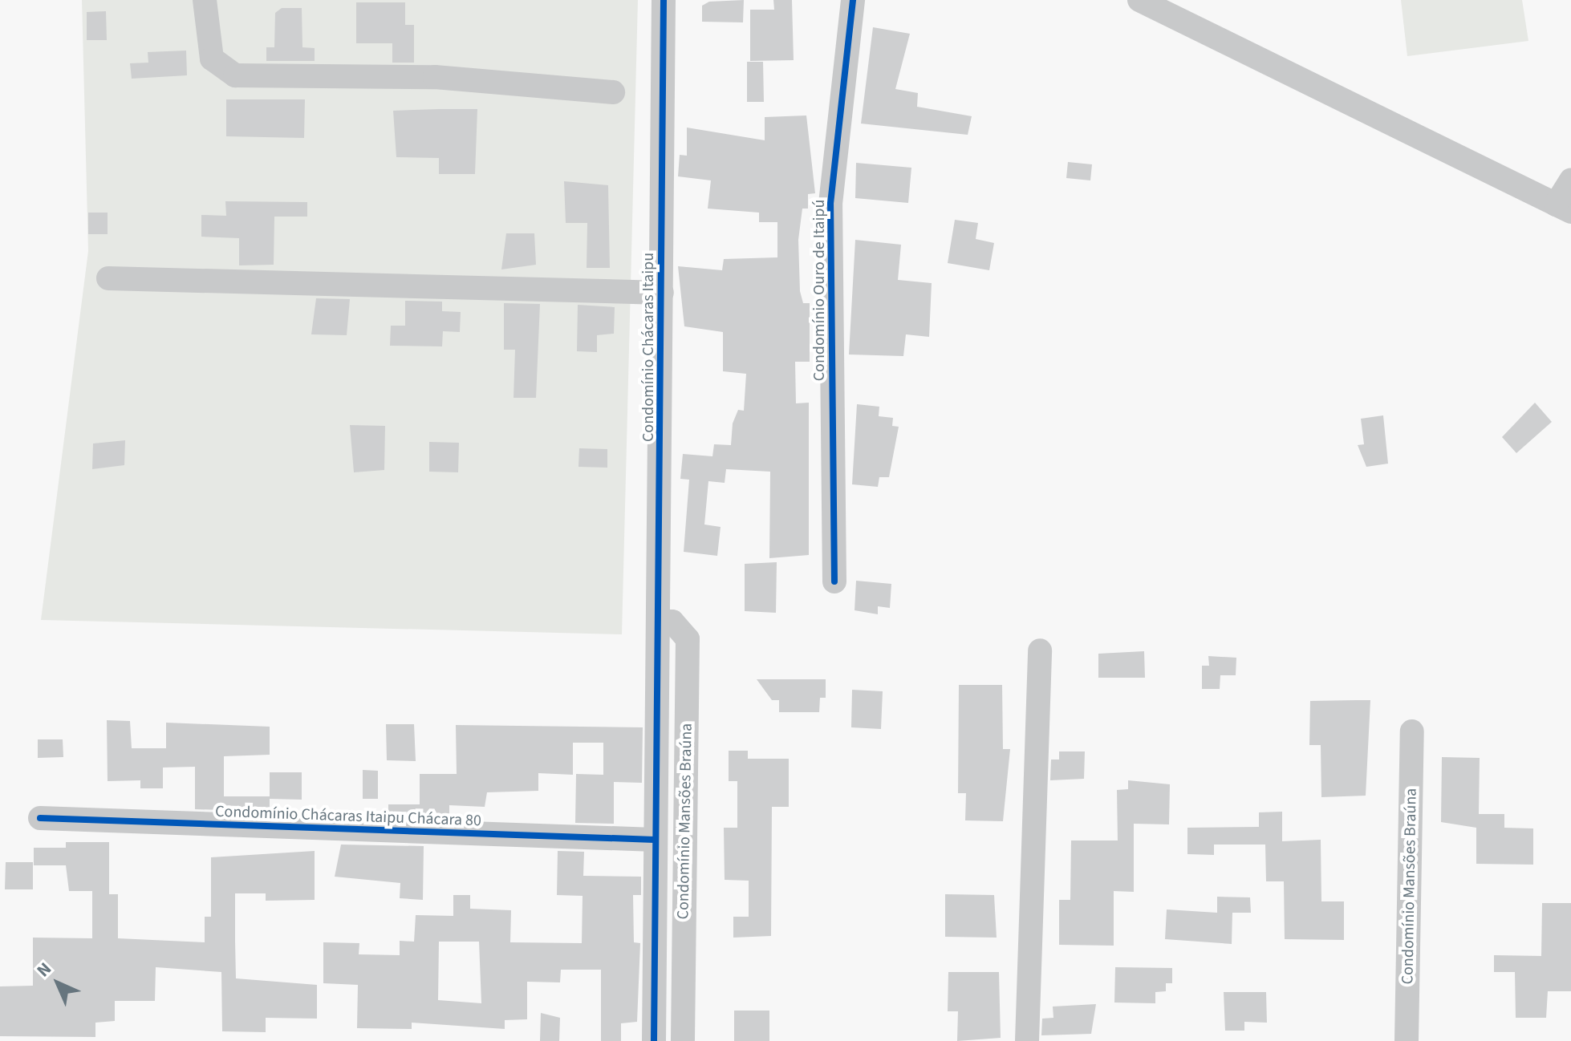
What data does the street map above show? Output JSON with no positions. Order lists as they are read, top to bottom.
{
  "streets": {
    "street": [
      "Condomínio Ouro de Itaipú",
      "Condomínio Chácaras Itaipu",
      "Condomínio Chácaras Itaipu Chácara 80",
      "Condomínio Mansões Braúna"
    ]
  },
  "crossings": [
    ["Condomínio Chácaras Itaipu", "Condomínio Chácaras Itaipu Chácara 80"],
    ["Condomínio Chácaras Itaipu", "Condomínio Mansões Braúna"]
  ],
  "north": "top left"
}
